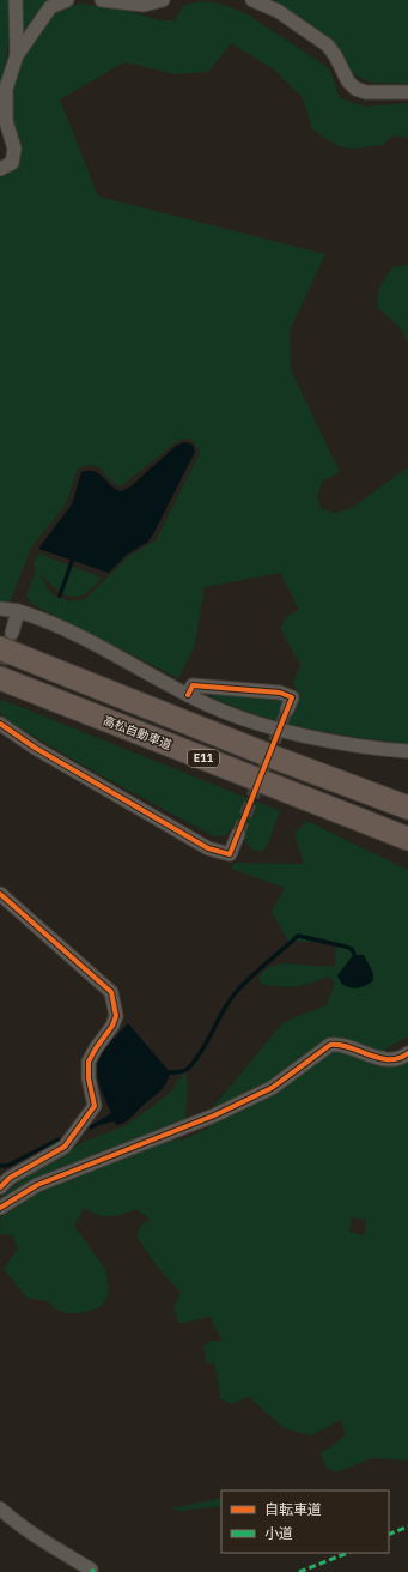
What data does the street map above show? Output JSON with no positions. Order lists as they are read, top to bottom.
{
  "streets": {
    "highway": ["高松自動車道", "E11"]
  },
  "legend": ["自転車道", "小道"]
}
